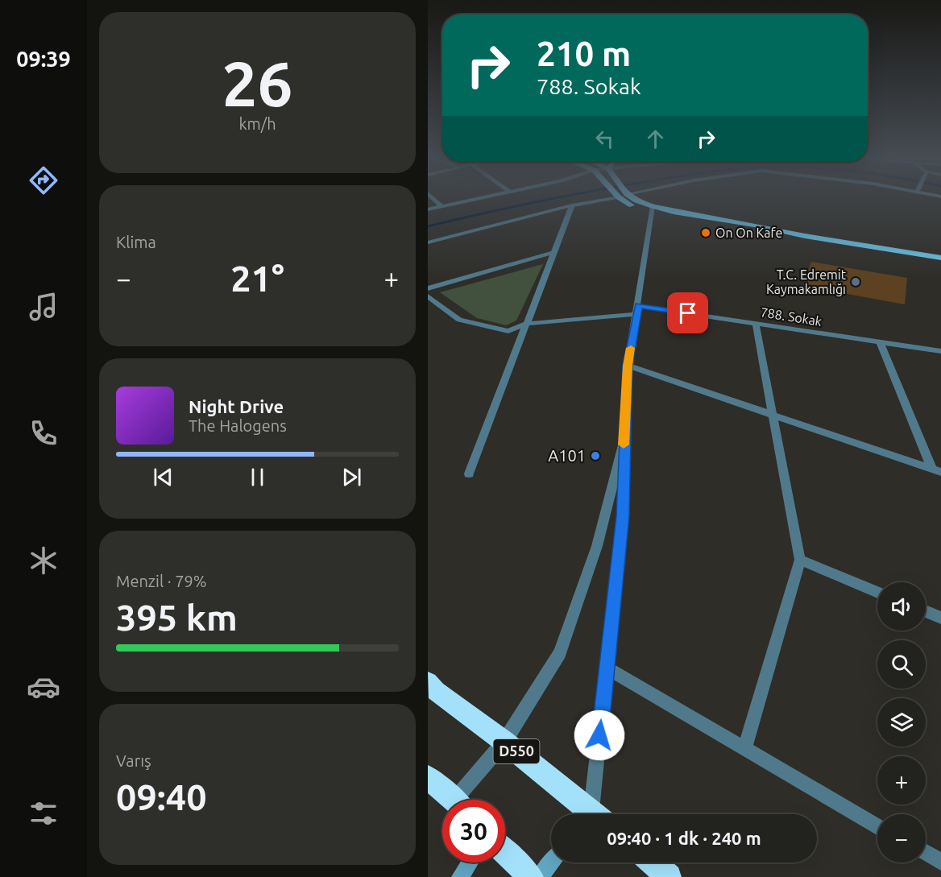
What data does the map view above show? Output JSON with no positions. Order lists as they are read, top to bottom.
{
  "streets": {
    "highway": ["D550"],
    "street": ["788. Sokak"]
  },
  "places": ["On On Kafe", "T.C. Edremit Kaymakamlığı", "A101"],
  "page": {
    "tabs": "09:39",
    "tile": [
      ["26", "km/h"],
      "Klima",
      ["Menzil · 79%", "395 km"],
      ["Varış", "09:40"]
    ],
    "turn": ["210 m", "788. Sokak"],
    "heat": ["−", "21°", "+"],
    "song": ["Night Drive", "The Halogens"],
    "map_buttons": ["+", "−"],
    "limit": "30",
    "trip": "09:40 · 1 dk · 240 m"
  }
}
